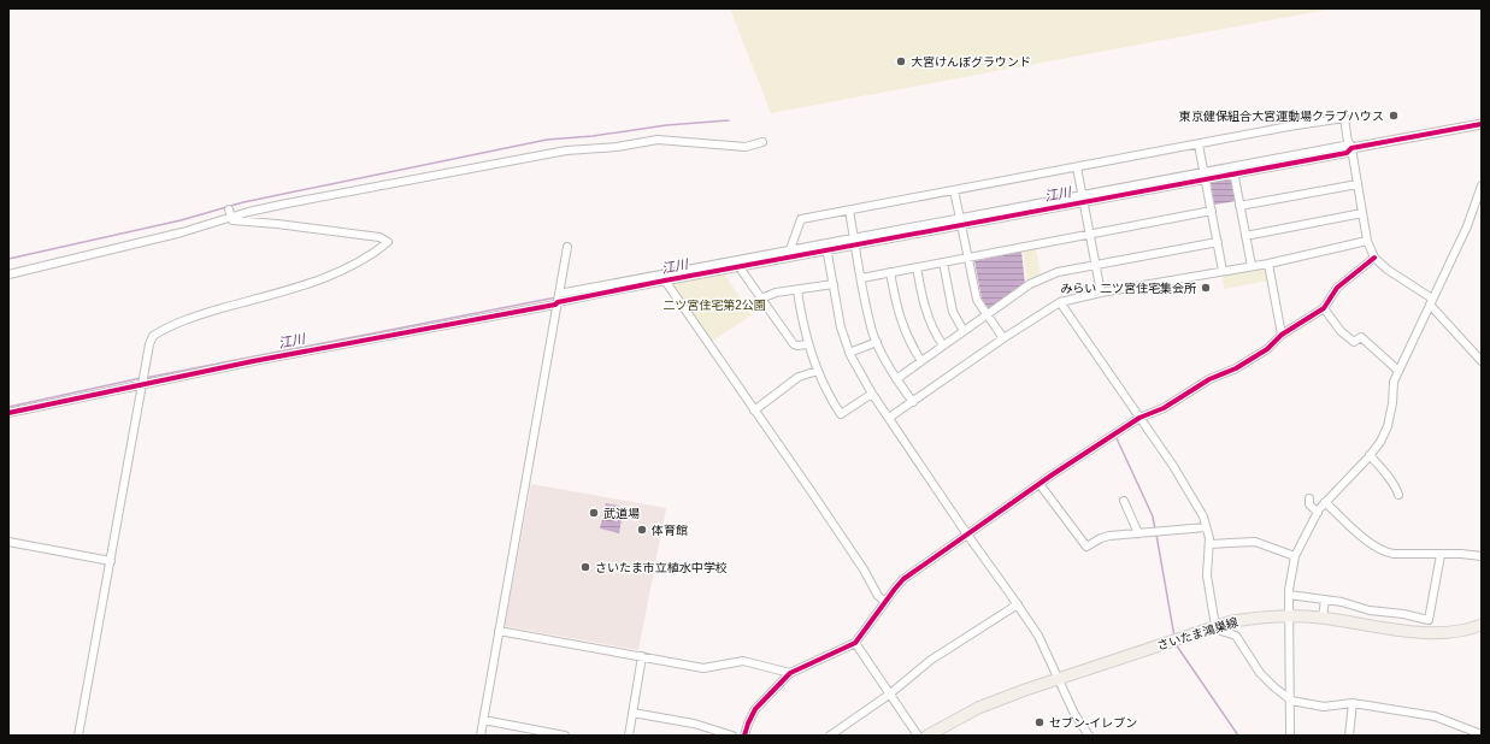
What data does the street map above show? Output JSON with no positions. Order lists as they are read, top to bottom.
{
  "streets": {
    "main road": ["さいたま鴻巣線"]
  },
  "water": ["江川"],
  "parks": ["二ツ宮住宅第2公園"],
  "places": [
    "大宮けんぽグラウンド",
    "東京健保組合大宮運動場クラブハウス",
    "みらい 二ツ宮住宅集会所",
    "武道場",
    "体育館",
    "さいたま市立植水中学校",
    "セブン-イレブン"
  ]
}
